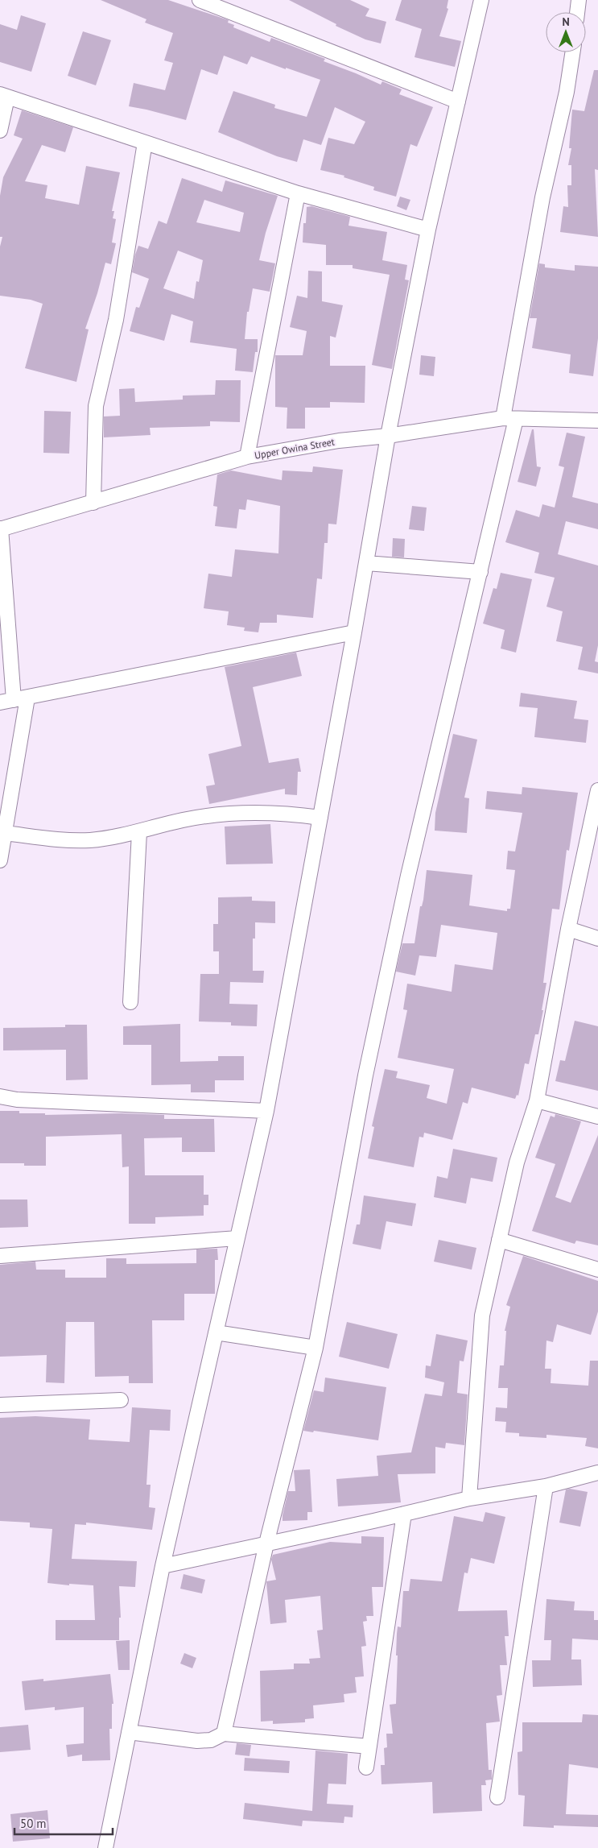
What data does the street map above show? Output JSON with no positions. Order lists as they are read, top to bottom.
{
  "streets": {
    "street": ["Upper Owina Street"]
  },
  "scale_bar": "50 m",
  "north": "top"
}
